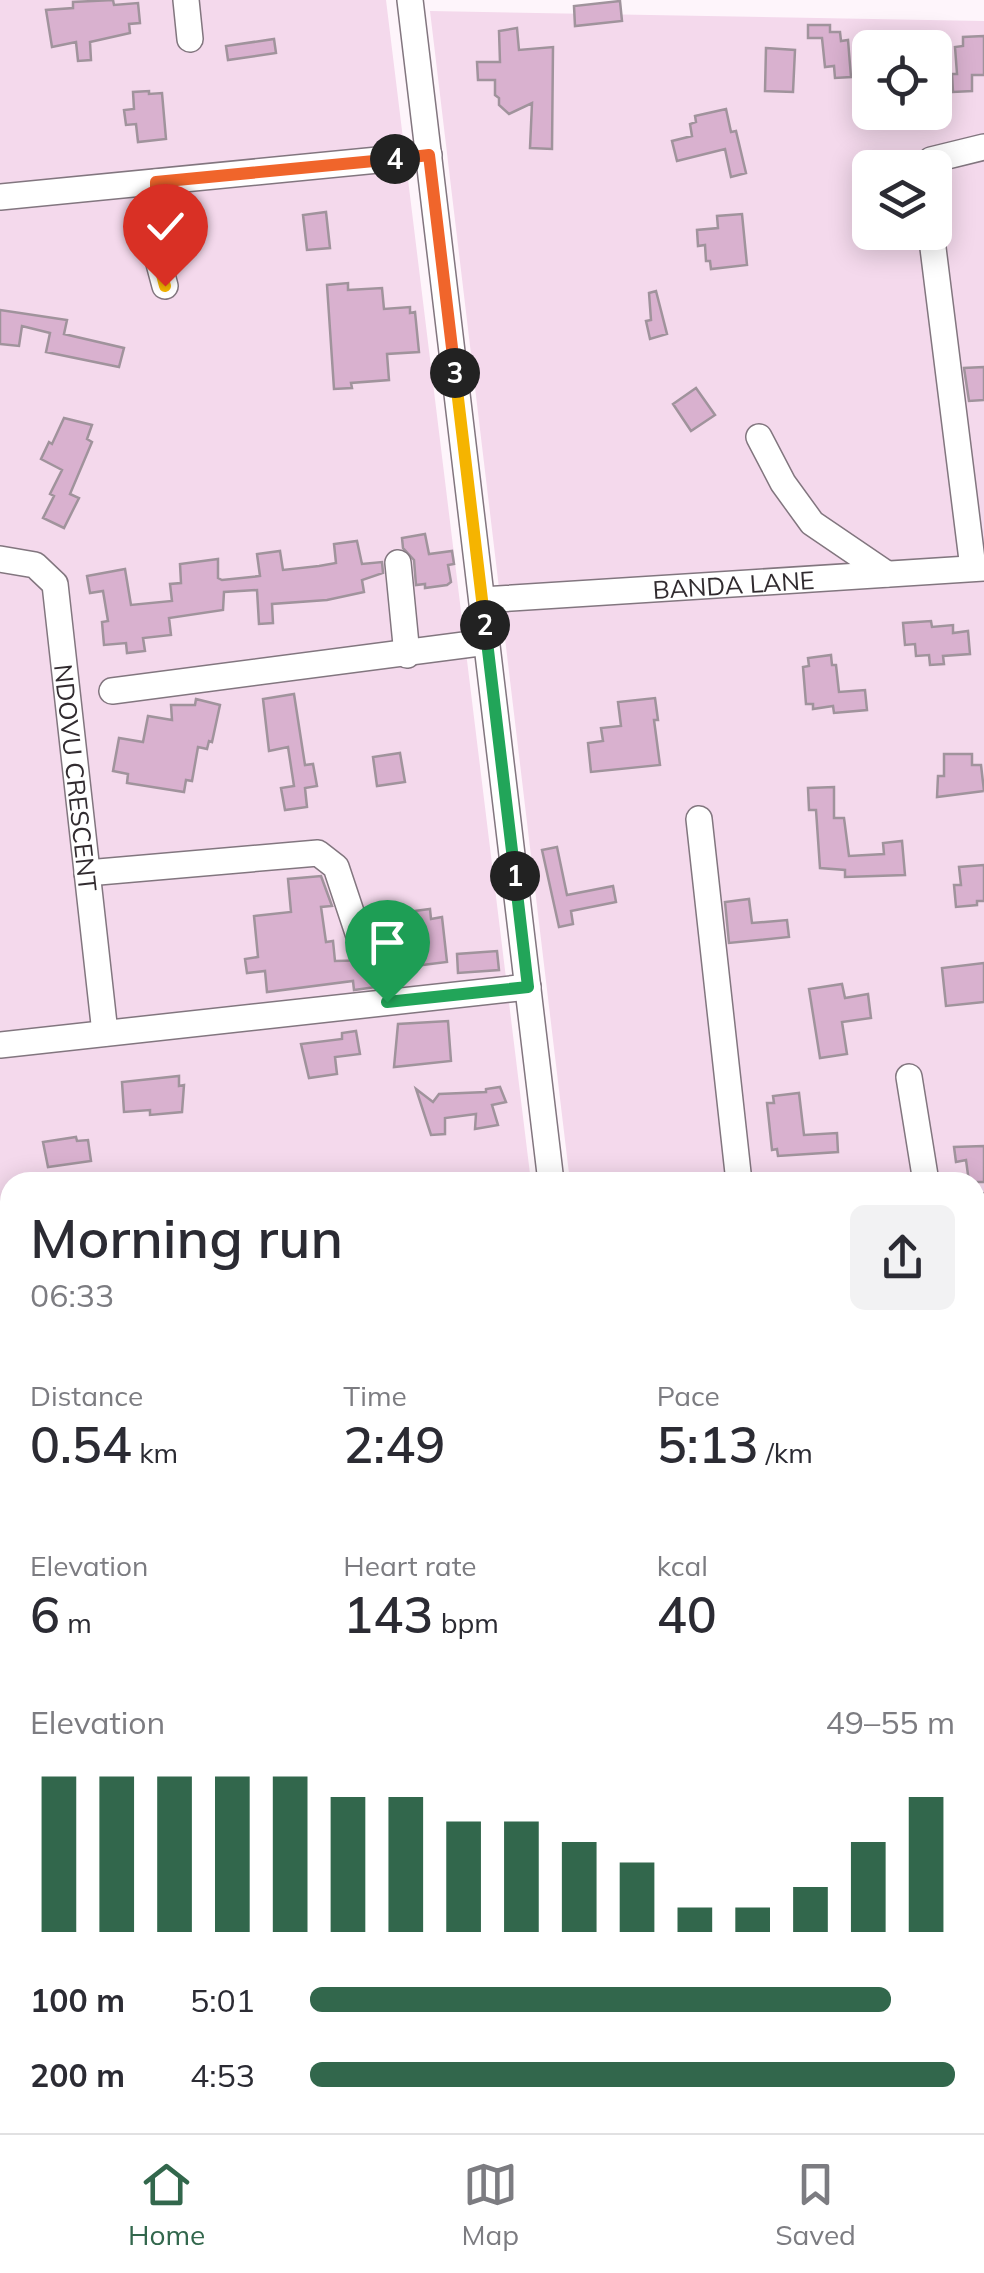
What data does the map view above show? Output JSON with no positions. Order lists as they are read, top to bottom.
{
  "streets": {
    "street": ["BANDA LANE", "NDOVU CRESCENT"]
  },
  "page": {
    "pins": [
      "4",
      "3",
      "2",
      "1"
    ],
    "heading": ["Morning run", "06:33"],
    "stats": [
      ["Distance", "0.54 km"],
      ["Time", "2:49"],
      ["Pace", "5:13 /km"],
      ["Elevation", "6 m"],
      ["Heart rate", "143 bpm"],
      ["kcal", "40"]
    ],
    "chart": ["Elevation", "49–55 m"],
    "list": [
      {
        "name": "100 m",
        "note": "5:01"
      },
      {
        "name": "200 m",
        "note": "4:53"
      }
    ],
    "tabs": ["Home", "Map", "Saved"]
  }
}
